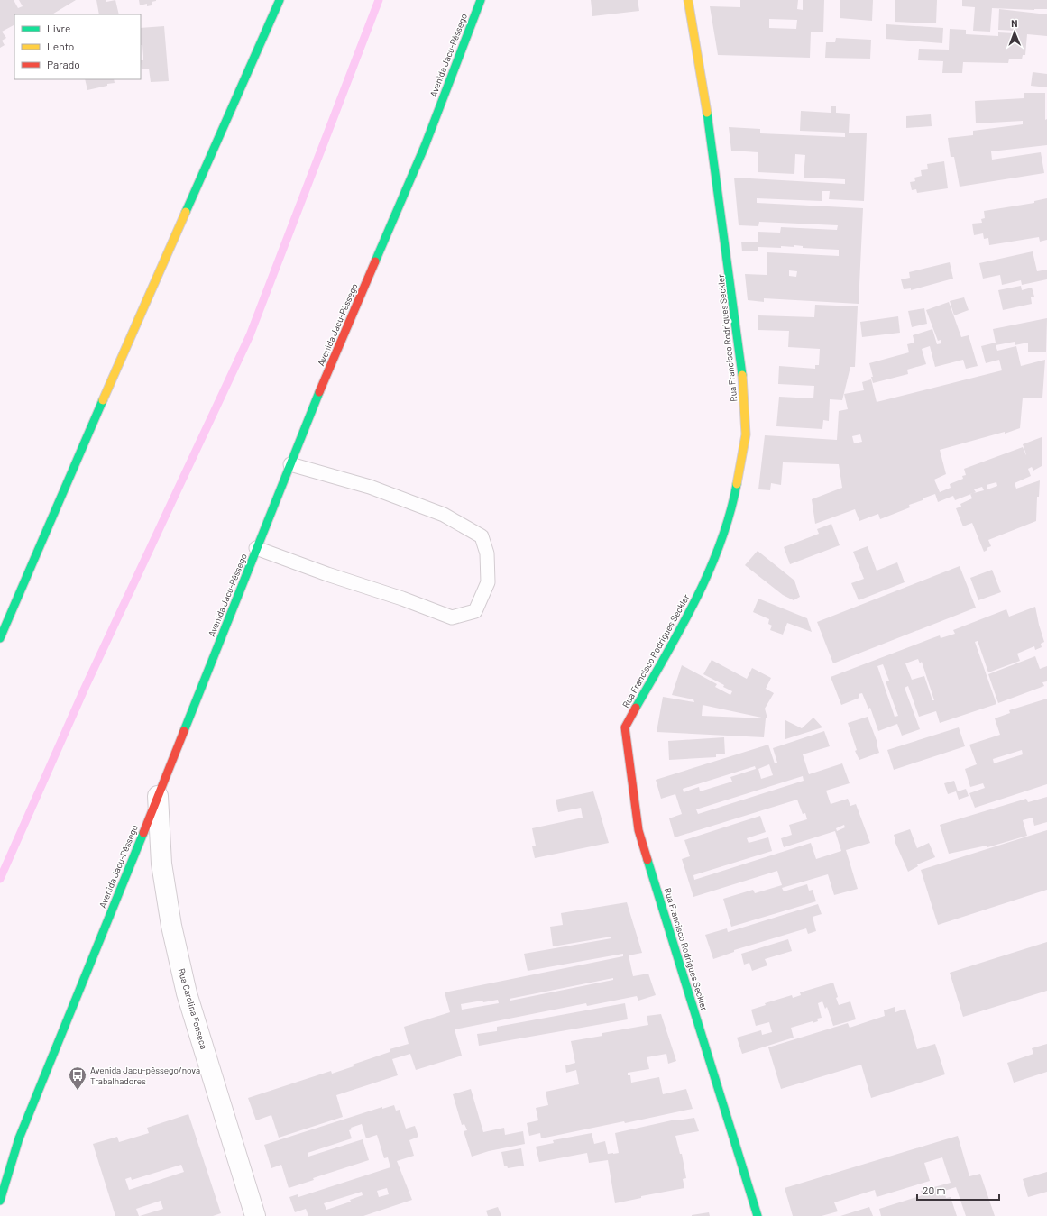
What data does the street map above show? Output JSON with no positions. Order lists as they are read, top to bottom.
{
  "streets": {
    "main road": ["Avenida Jacu-Pêssego", "Rua Francisco Rodrigues Seckler"],
    "street": ["Rua Carolina Fonseca"]
  },
  "crossings": [
    ["Avenida Jacu-Pêssego", "Rua Carolina Fonseca"]
  ],
  "places": {
    "bus stop": ["Avenida Jacu-pêssego/nova Trabalhadores"]
  },
  "legend": ["Livre", "Lento", "Parado"],
  "scale_bar": "20 m",
  "north": "top"
}
